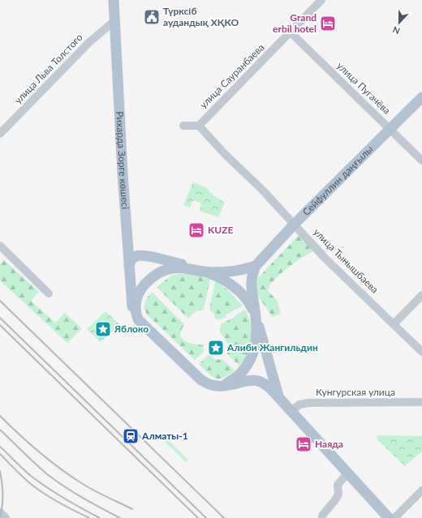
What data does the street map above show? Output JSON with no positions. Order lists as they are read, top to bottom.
{
  "streets": {
    "main road": ["Рихарда Зорге көшесі", "Сейфуллин даңғылы"],
    "street": [
      "улица Льва Толстого",
      "улица Сауранбаева",
      "улица Пугачёва",
      "улица Тынышбаева",
      "Кунгурская улица"
    ]
  },
  "crossings": [
    ["улица Льва Толстого", "Рихарда Зорге көшесі"],
    ["улица Сауранбаева", "улица Пугачёва"],
    ["улица Сауранбаева", "улица Тынышбаева"],
    ["улица Пугачёва", "Сейфуллин даңғылы"],
    ["Сейфуллин даңғылы", "улица Тынышбаева"]
  ],
  "places": {
    "public building": ["Түрксіб аудандық ХҚКО"],
    "hotel": ["Grand erbil hotel", "KUZE", "Наяда"],
    "place": ["Яблоко", "Алиби Жангильдин"],
    "station": ["Алматы-1"]
  },
  "north": "bottom"
}
